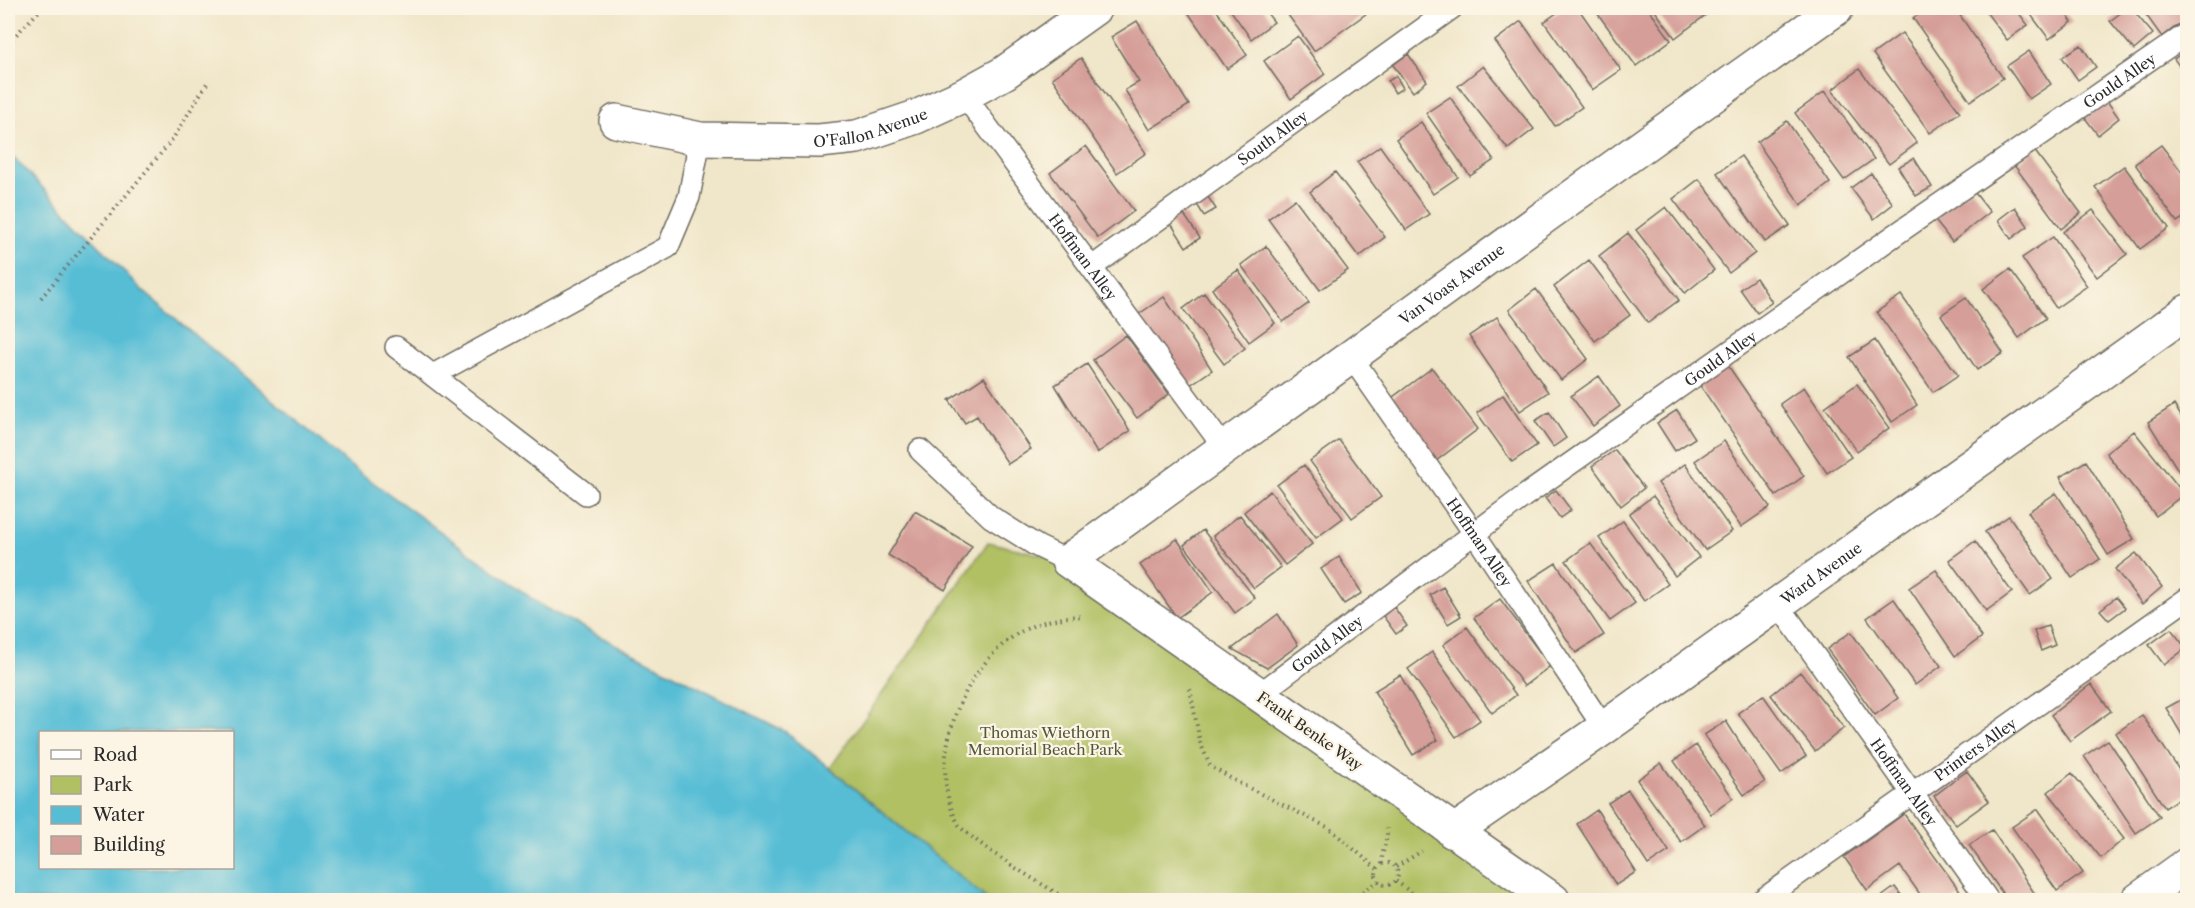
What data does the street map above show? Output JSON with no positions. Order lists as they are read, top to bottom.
{
  "streets": {
    "street": [
      "O’Fallon Avenue",
      "Van Voast Avenue",
      "Ward Avenue",
      "Frank Benke Way"
    ],
    "lane": [
      "Gould Alley",
      "South Alley",
      "Hoffman Alley",
      "Printers Alley"
    ]
  },
  "crossings": [
    ["Gould Alley", "Hoffman Alley"],
    ["Gould Alley", "Frank Benke Way"],
    ["O’Fallon Avenue", "Hoffman Alley"],
    ["South Alley", "Hoffman Alley"],
    ["Hoffman Alley", "Van Voast Avenue"],
    ["Hoffman Alley", "Ward Avenue"],
    ["Hoffman Alley", "Printers Alley"],
    ["Van Voast Avenue", "Frank Benke Way"],
    ["Ward Avenue", "Frank Benke Way"]
  ],
  "parks": ["Thomas Wiethorn Memorial Beach Park"],
  "legend": [
    "Road",
    "Park",
    "Water",
    "Building"
  ]
}
